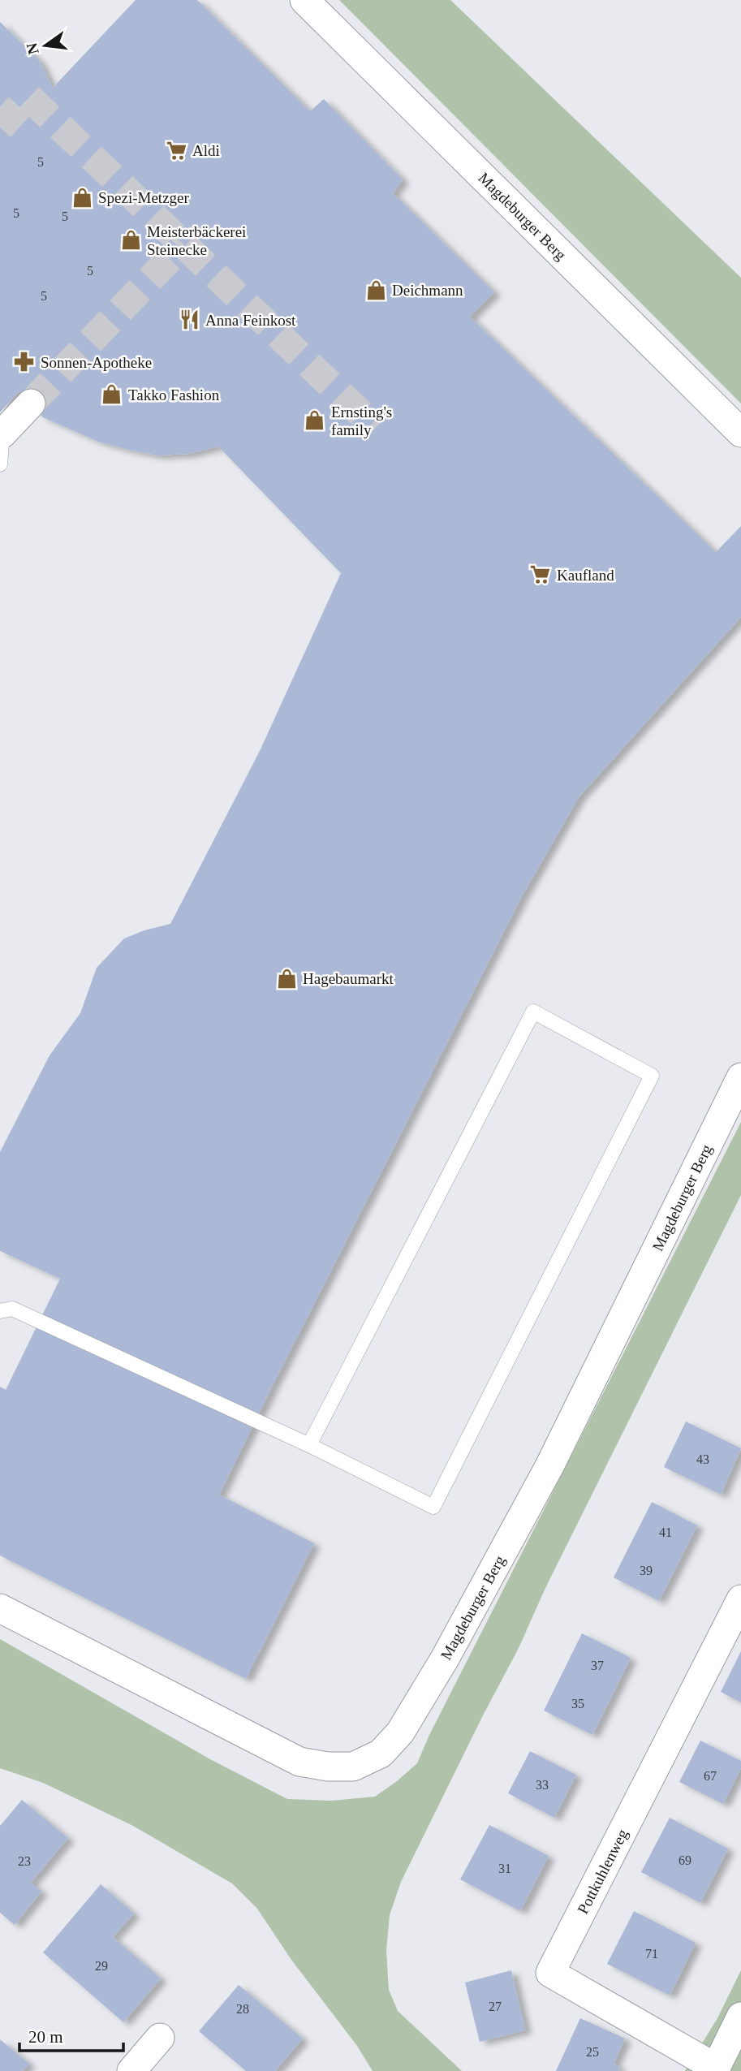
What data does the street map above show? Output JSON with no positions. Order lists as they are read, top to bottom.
{
  "streets": {
    "street": ["Magdeburger Berg", "Pottkuhlenweg"]
  },
  "places": {
    "supermarket": ["Aldi", "Kaufland"],
    "shop": [
      "Spezi-Metzger",
      "Meisterbäckerei Steinecke",
      "Deichmann",
      "Takko Fashion",
      "Ernsting's family",
      "Hagebaumarkt"
    ],
    "restaurant": ["Anna Feinkost"],
    "pharmacy": ["Sonnen-Apotheke"]
  },
  "house_numbers": [
    "5",
    "5",
    "5",
    "5",
    "5",
    "43",
    "41",
    "39",
    "37",
    "35",
    "67",
    "33",
    "69",
    "23",
    "31",
    "71",
    "29",
    "27",
    "28",
    "25"
  ],
  "scale_bar": "20 m",
  "north": "left"
}
